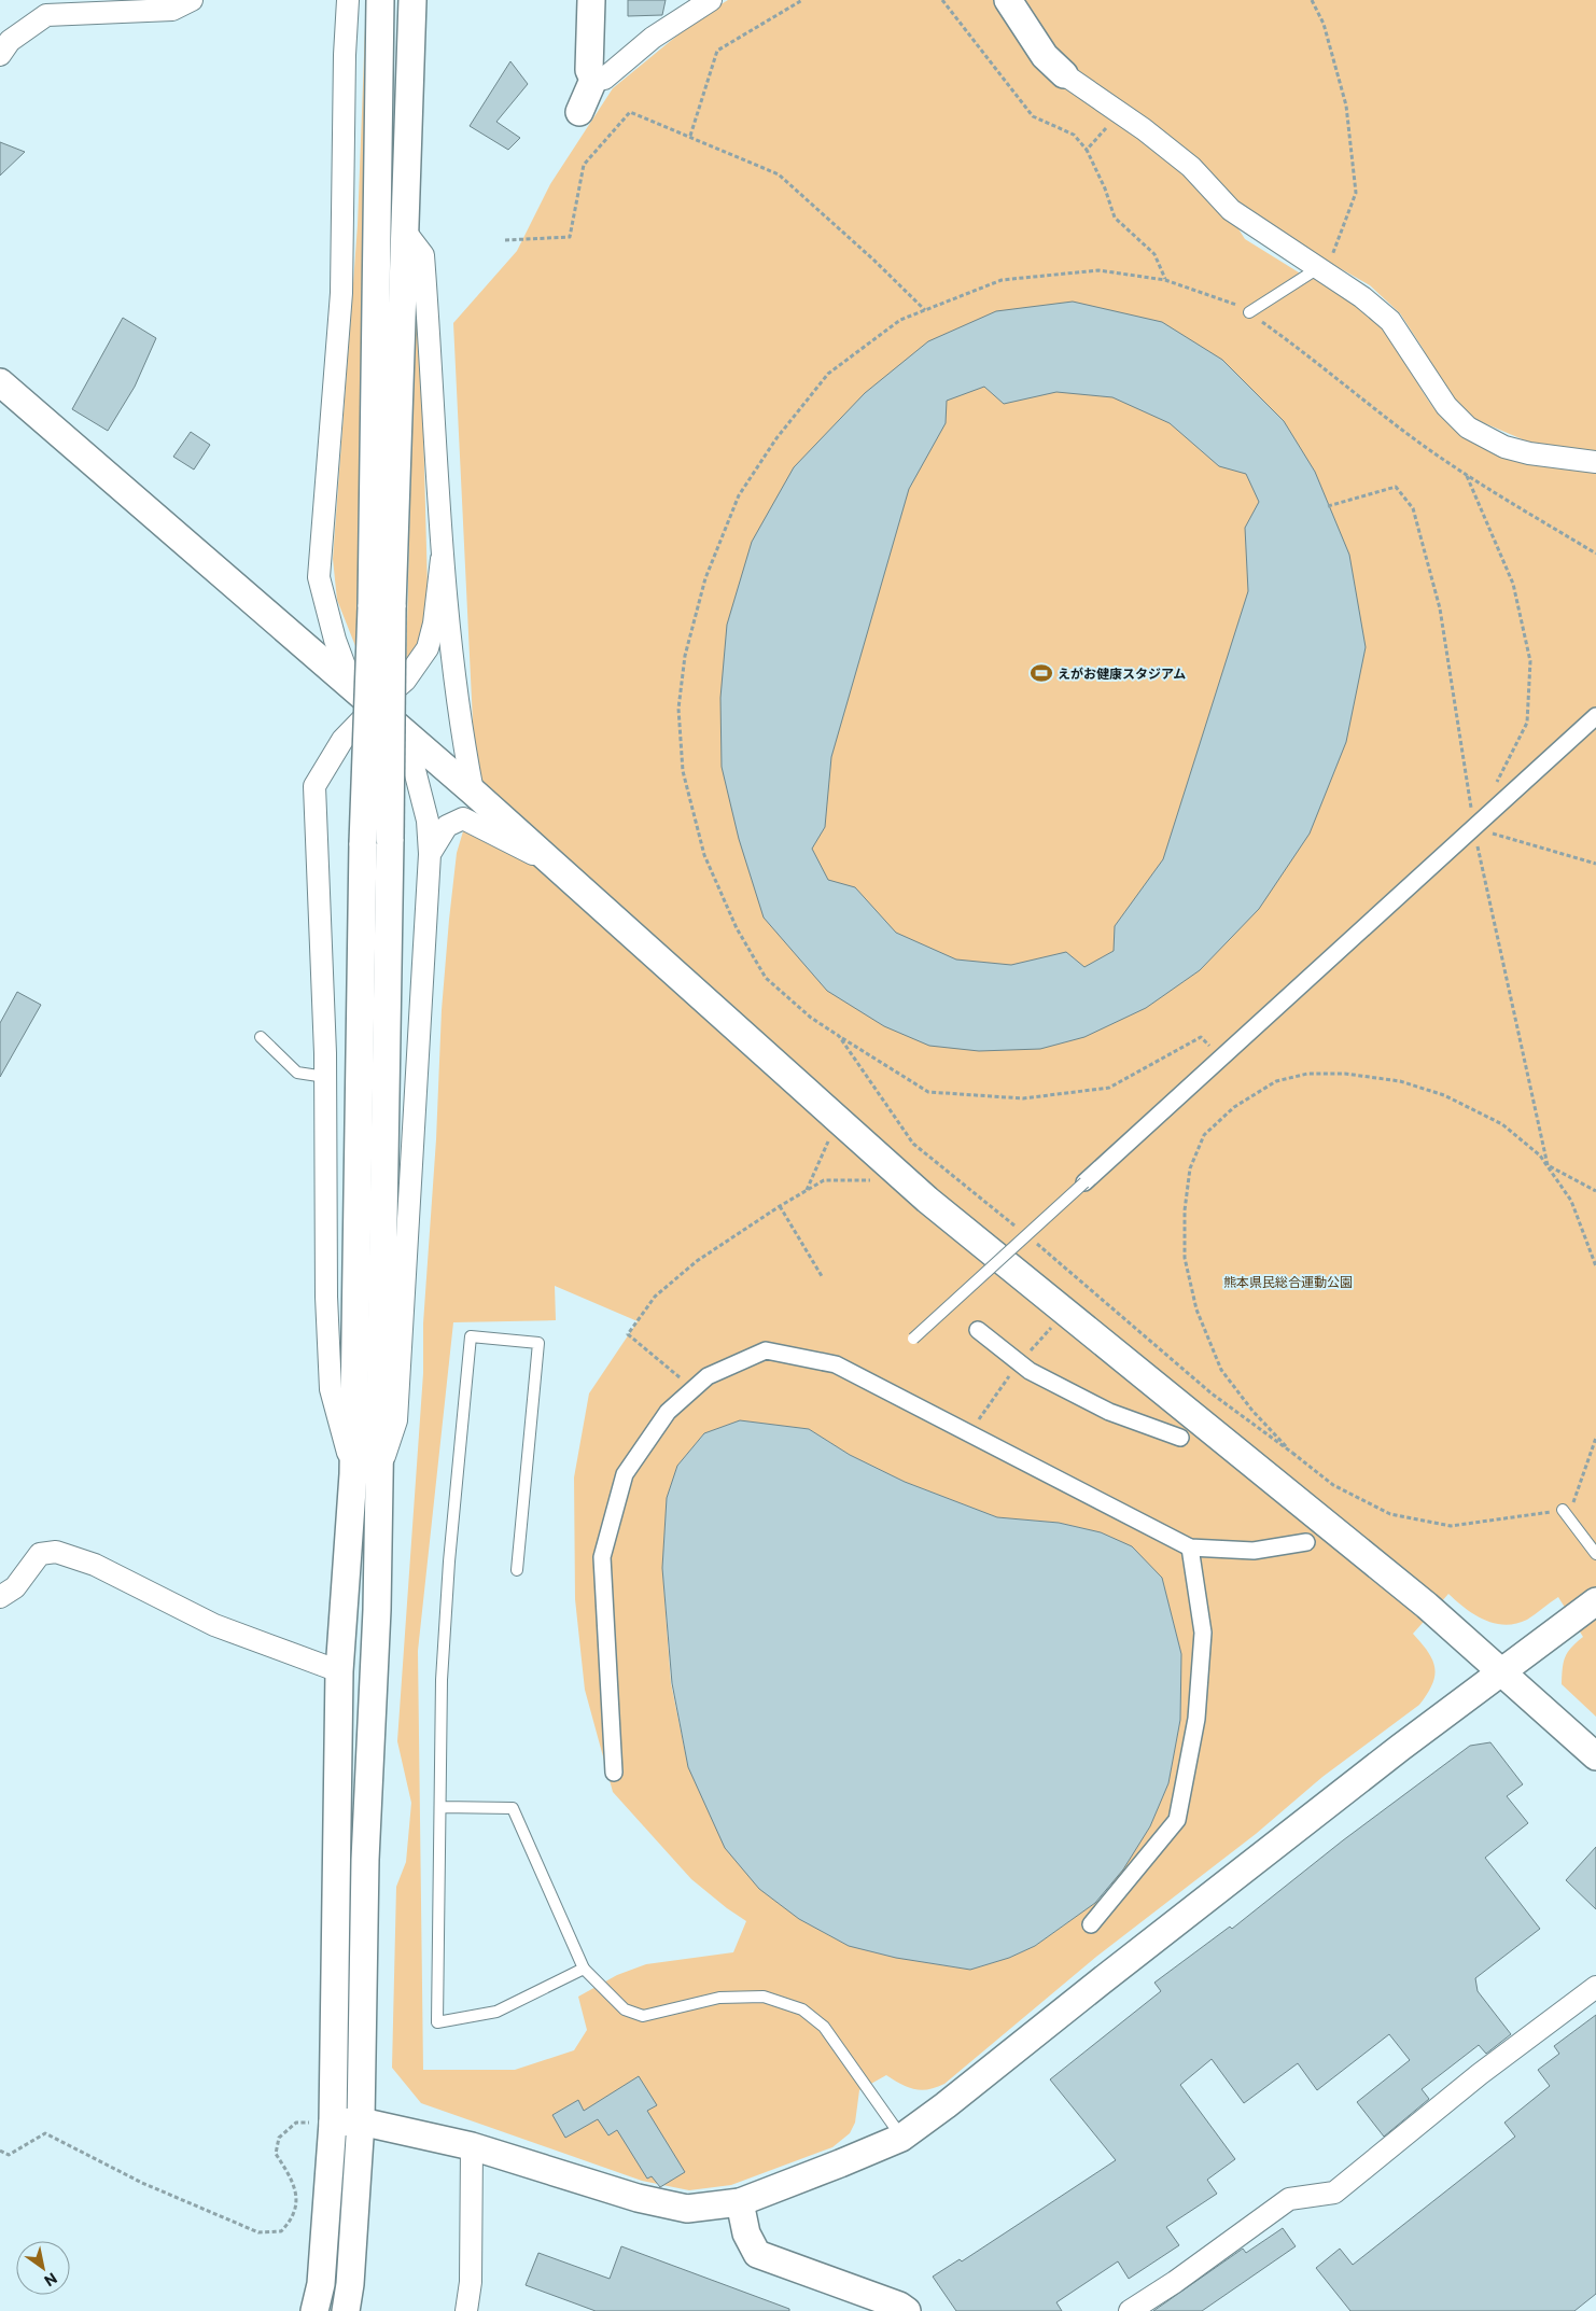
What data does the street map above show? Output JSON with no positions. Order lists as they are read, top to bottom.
{
  "parks": ["熊本県民総合運動公園"],
  "places": {
    "sports": ["えがお健康スタジアム"]
  },
  "north": "bottom right"
}
